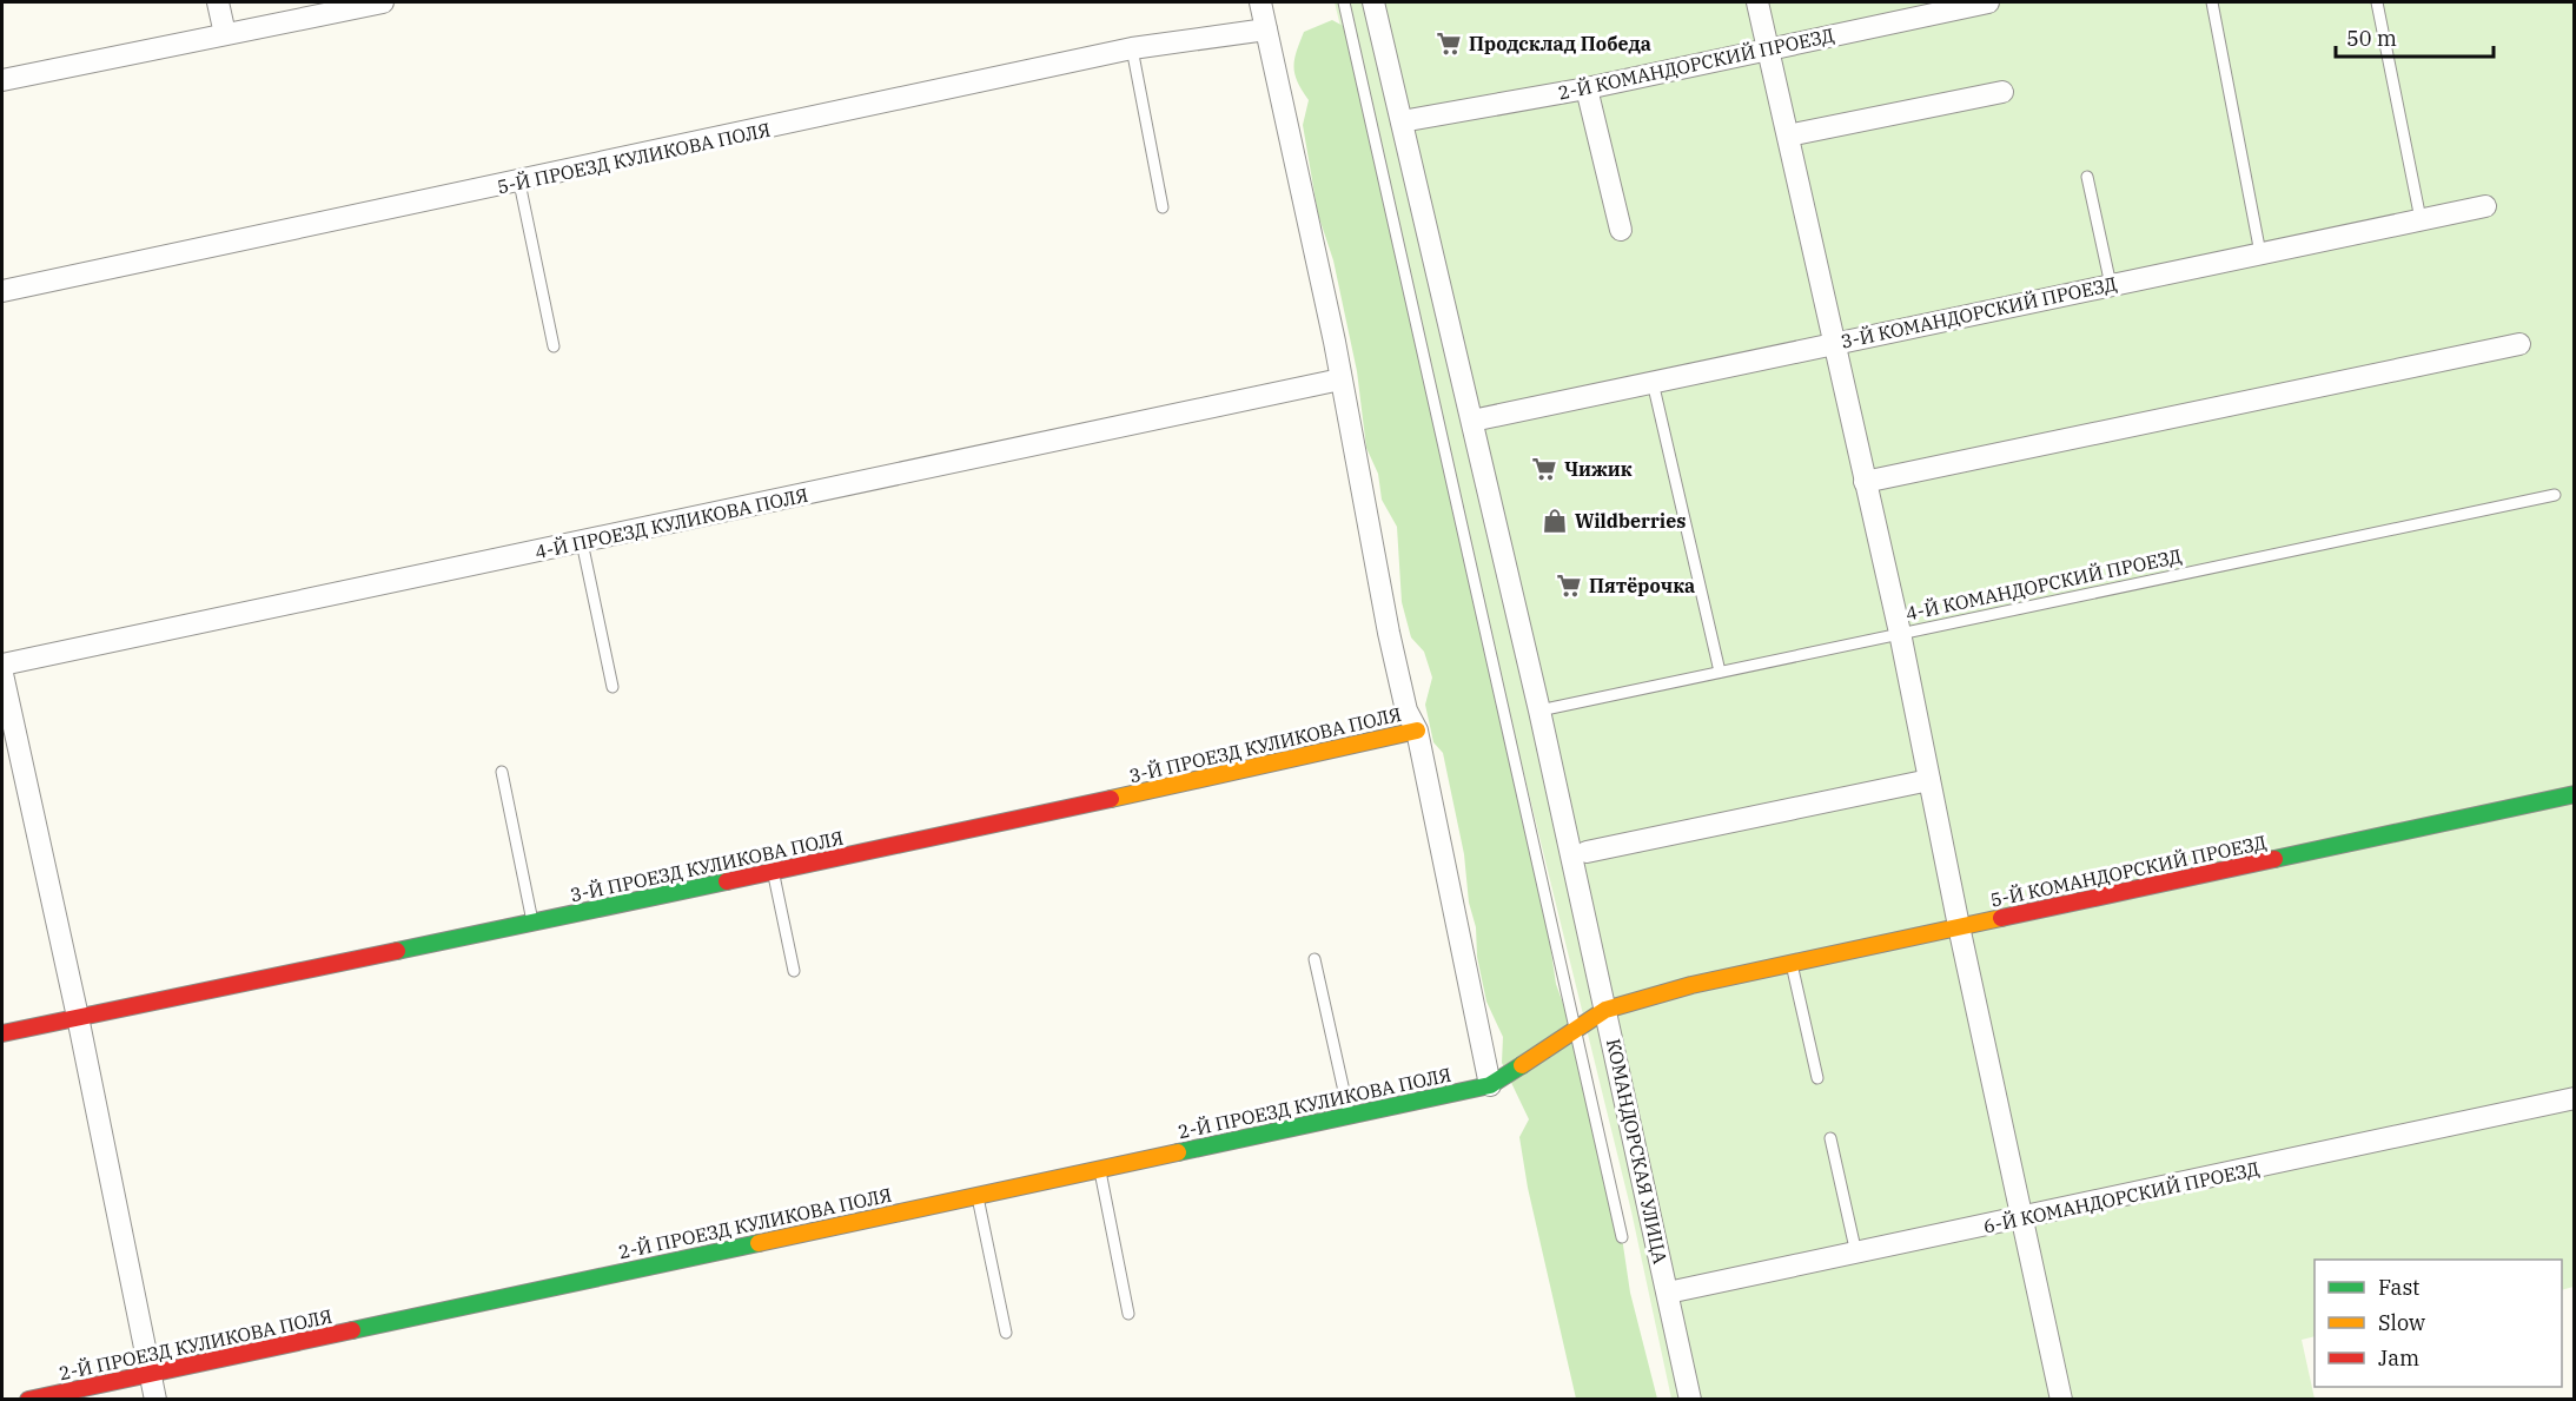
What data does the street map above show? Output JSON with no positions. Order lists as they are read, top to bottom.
{
  "streets": {
    "street": [
      "2-Й КОМАНДОРСКИЙ ПРОЕЗД",
      "5-Й ПРОЕЗД КУЛИКОВА ПОЛЯ",
      "3-Й КОМАНДОРСКИЙ ПРОЕЗД",
      "4-Й ПРОЕЗД КУЛИКОВА ПОЛЯ",
      "3-Й ПРОЕЗД КУЛИКОВА ПОЛЯ",
      "5-Й КОМАНДОРСКИЙ ПРОЕЗД",
      "2-Й ПРОЕЗД КУЛИКОВА ПОЛЯ",
      "КОМАНДОРСКАЯ УЛИЦА",
      "6-Й КОМАНДОРСКИЙ ПРОЕЗД"
    ],
    "lane": ["4-Й КОМАНДОРСКИЙ ПРОЕЗД"]
  },
  "crossings": [
    ["2-Й КОМАНДОРСКИЙ ПРОЕЗД", "КОМАНДОРСКАЯ УЛИЦА"],
    ["3-Й КОМАНДОРСКИЙ ПРОЕЗД", "КОМАНДОРСКАЯ УЛИЦА"],
    ["4-Й КОМАНДОРСКИЙ ПРОЕЗД", "КОМАНДОРСКАЯ УЛИЦА"],
    ["5-Й КОМАНДОРСКИЙ ПРОЕЗД", "2-Й ПРОЕЗД КУЛИКОВА ПОЛЯ"],
    ["5-Й КОМАНДОРСКИЙ ПРОЕЗД", "КОМАНДОРСКАЯ УЛИЦА"],
    ["КОМАНДОРСКАЯ УЛИЦА", "6-Й КОМАНДОРСКИЙ ПРОЕЗД"]
  ],
  "places": {
    "supermarket": ["Продсклад Победа", "Чижик", "Пятёрочка"],
    "shop": ["Wildberries"]
  },
  "legend": ["Fast", "Slow", "Jam"],
  "scale_bar": "50 m"
}
